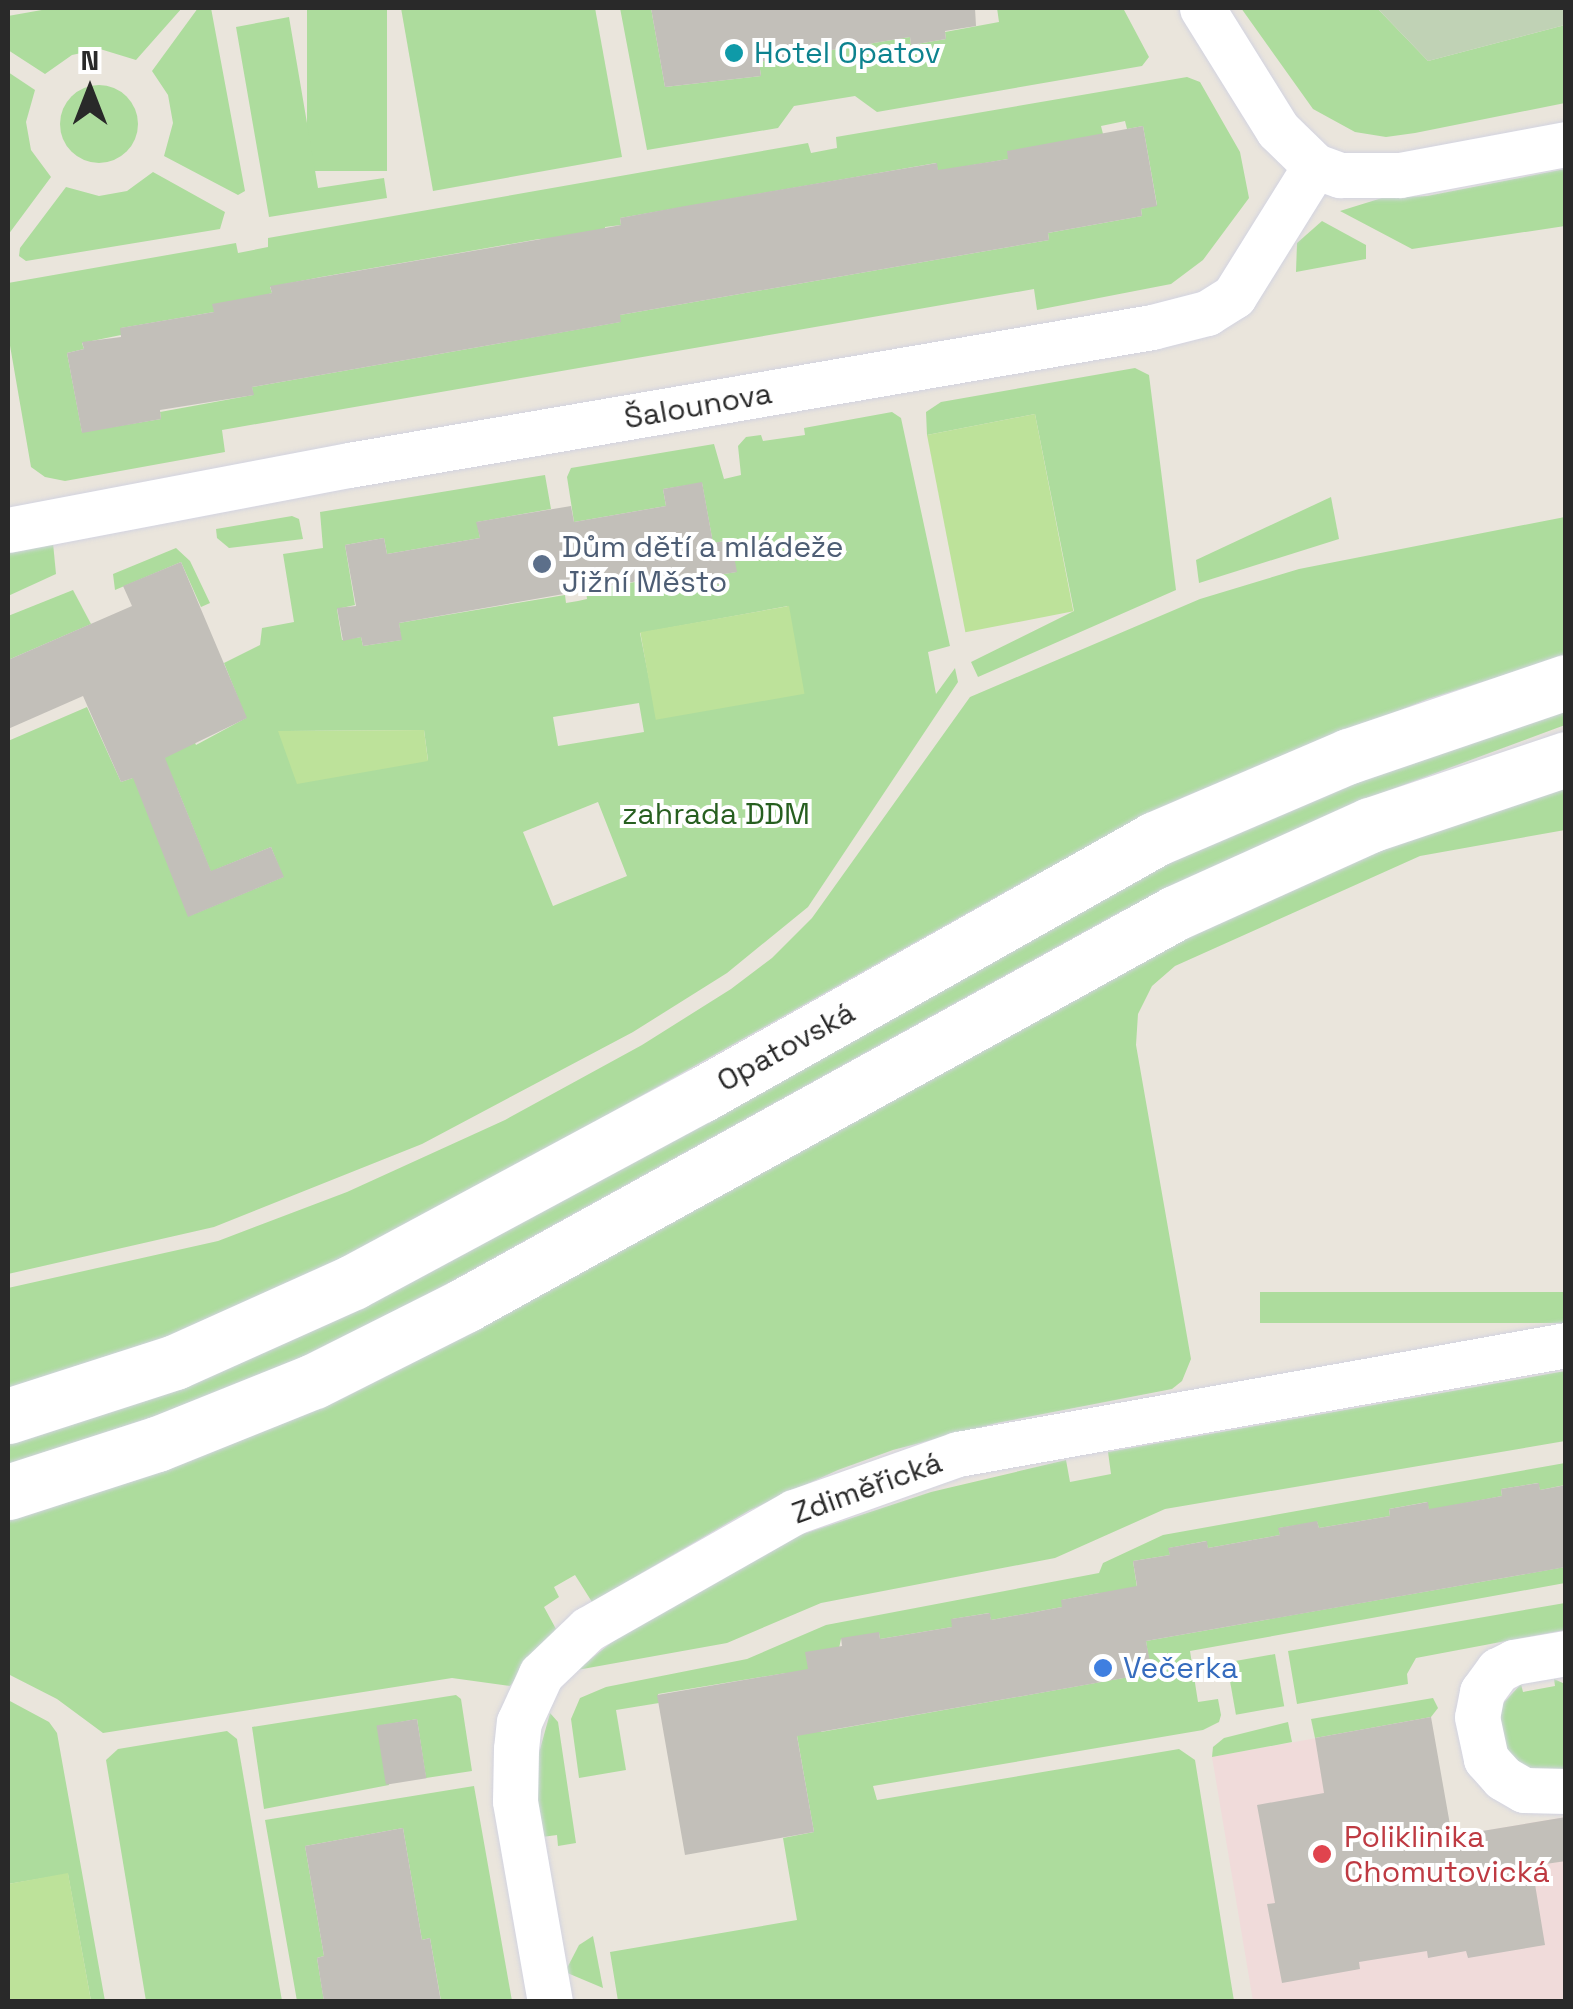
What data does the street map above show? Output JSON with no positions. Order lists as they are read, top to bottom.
{
  "streets": {
    "main road": ["Opatovská"],
    "street": ["Šalounova", "Zdiměřická"]
  },
  "parks": ["zahrada DDM"],
  "places": [
    "Hotel Opatov",
    "Dům dětí a mládeže Jižní Město",
    "Večerka",
    "Poliklinika Chomutovická"
  ],
  "north": "top"
}
